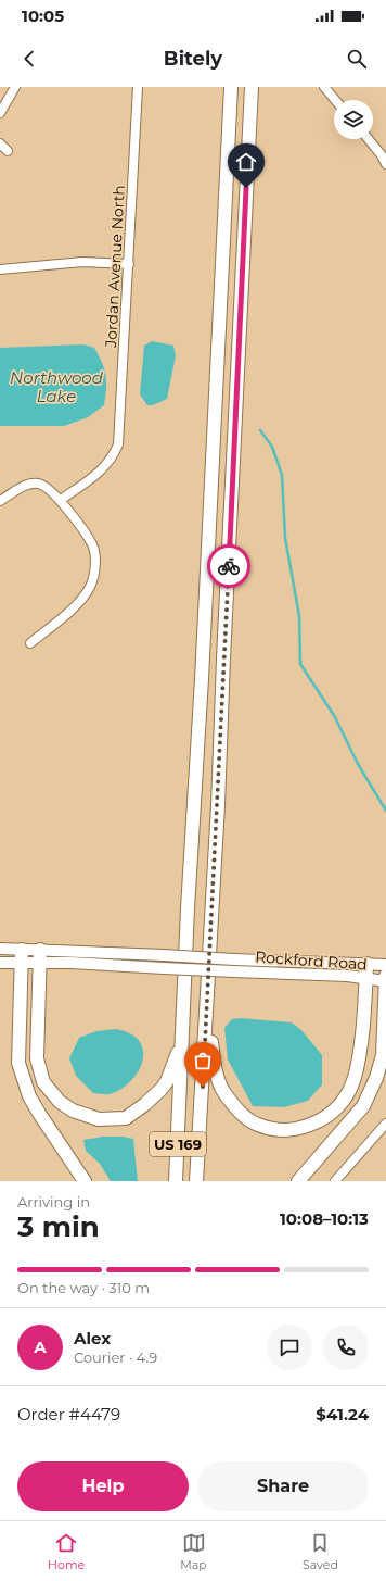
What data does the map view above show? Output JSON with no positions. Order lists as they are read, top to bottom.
{
  "streets": {
    "highway": ["US 169"],
    "main road": ["Rockford Road"],
    "street": ["Jordan Avenue North"]
  },
  "water": ["Northwood Lake"],
  "page": {
    "status": "10:05",
    "header": "Bitely",
    "heading": ["3 min", "Arriving in", "10:08–10:13"],
    "panel": [
      "Alex",
      "Courier · 4.9",
      "Order #4479",
      "$41.24"
    ],
    "bar": "On the way · 310 m",
    "round": "A",
    "buttons": ["Help", "Share"],
    "tabs": ["Home", "Map", "Saved"]
  }
}
